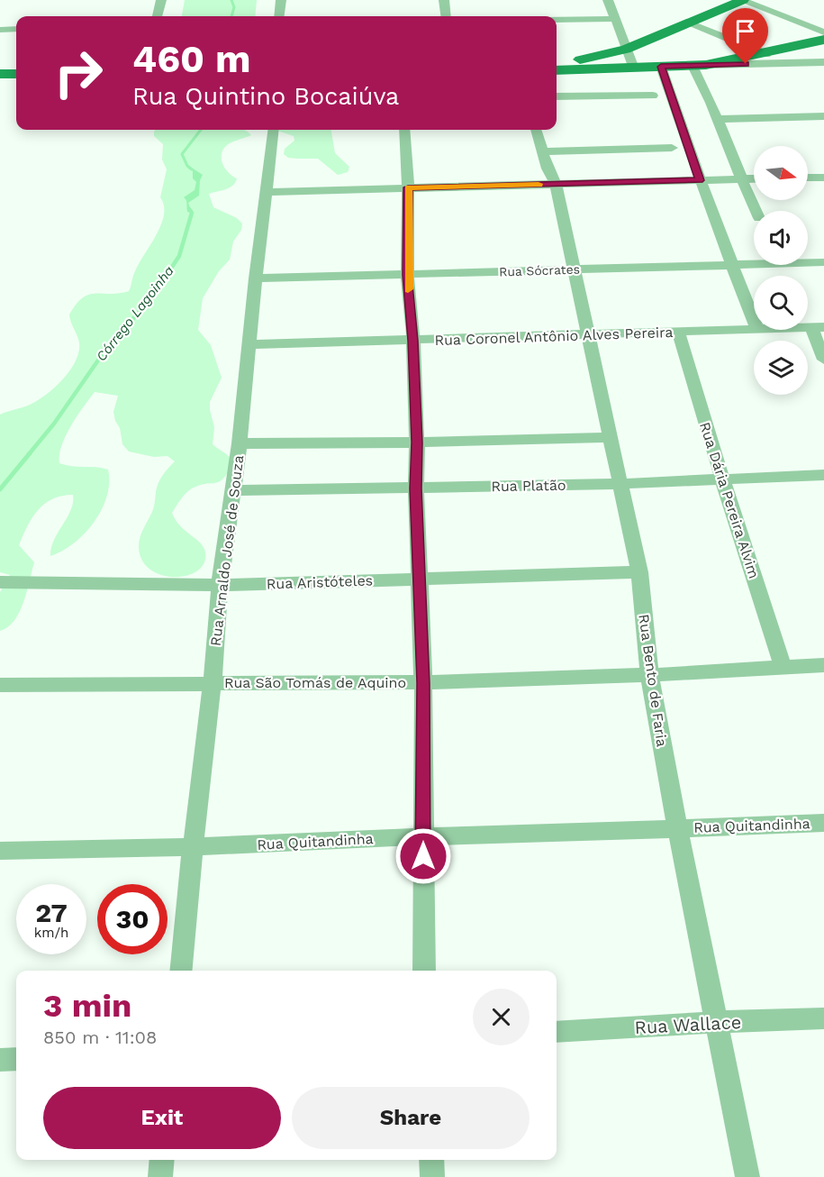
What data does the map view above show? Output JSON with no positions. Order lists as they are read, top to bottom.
{
  "streets": {
    "street": [
      "Rua Sócrates",
      "Rua Coronel Antônio Alves Pereira",
      "Rua Platão",
      "Rua Dária Pereira Alvim",
      "Rua Arnaldo José de Souza",
      "Rua Aristóteles",
      "Rua Bento de Faria",
      "Rua São Tomás de Aquino",
      "Rua Quitandinha",
      "Rua Wallace"
    ]
  },
  "crossings": [
    ["Rua Sócrates", "Rua Arnaldo José de Souza"],
    ["Rua Sócrates", "Rua Bento de Faria"],
    ["Rua Coronel Antônio Alves Pereira", "Rua Dária Pereira Alvim"],
    ["Rua Coronel Antônio Alves Pereira", "Rua Arnaldo José de Souza"],
    ["Rua Coronel Antônio Alves Pereira", "Rua Bento de Faria"],
    ["Rua Platão", "Rua Dária Pereira Alvim"],
    ["Rua Platão", "Rua Arnaldo José de Souza"],
    ["Rua Platão", "Rua Bento de Faria"],
    ["Rua Dária Pereira Alvim", "Rua São Tomás de Aquino"],
    ["Rua Arnaldo José de Souza", "Rua Aristóteles"],
    ["Rua Arnaldo José de Souza", "Rua São Tomás de Aquino"],
    ["Rua Arnaldo José de Souza", "Rua Quitandinha"],
    ["Rua Aristóteles", "Rua Bento de Faria"],
    ["Rua Bento de Faria", "Rua São Tomás de Aquino"],
    ["Rua Bento de Faria", "Rua Quitandinha"],
    ["Rua Bento de Faria", "Rua Wallace"]
  ],
  "water": ["Córrego Lagoinha"],
  "north": "right",
  "page": {
    "turn": ["460 m", "Rua Quintino Bocaiúva"],
    "speed": "27 km/h",
    "limit": "30",
    "heading": ["3 min", "850 m · 11:08"],
    "buttons": ["Exit", "Share"]
  }
}
